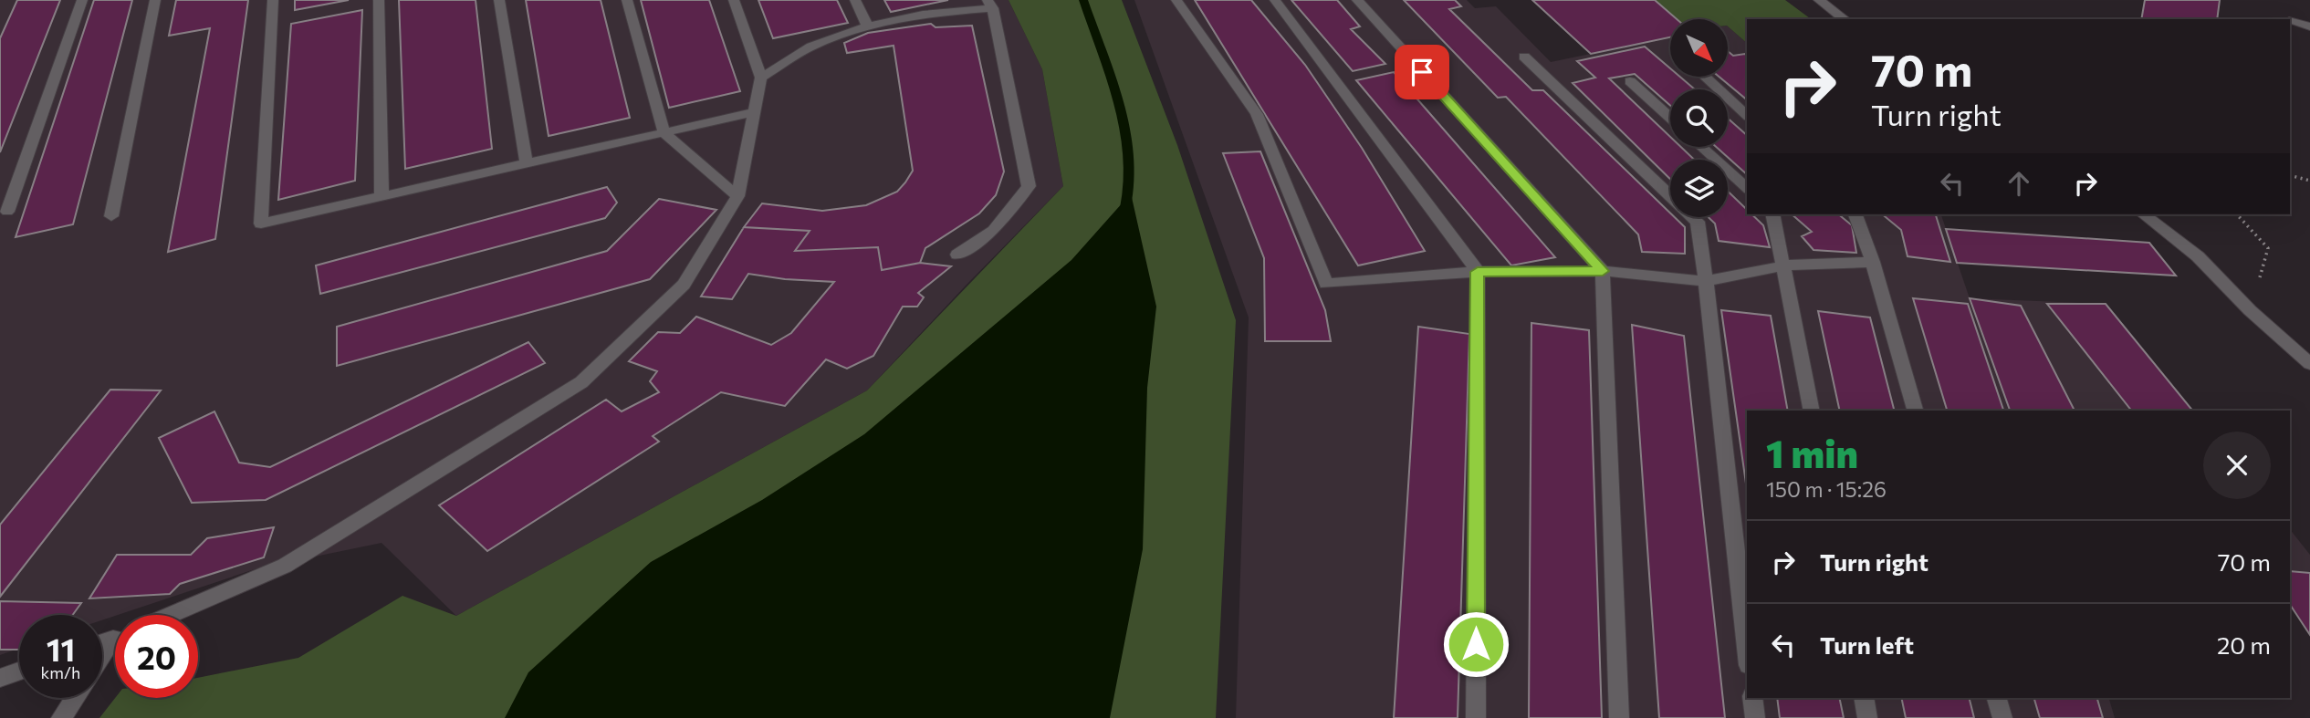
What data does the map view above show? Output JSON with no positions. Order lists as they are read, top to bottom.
{
  "north": "bottom right",
  "page": {
    "turn": ["70 m", "Turn right"],
    "heading": ["1 min", "150 m · 15:26"],
    "list": [
      {
        "name": "Turn right",
        "value": "70 m"
      },
      {
        "name": "Turn left",
        "value": "20 m"
      }
    ],
    "speed": "11 km/h",
    "limit": "20"
  }
}
